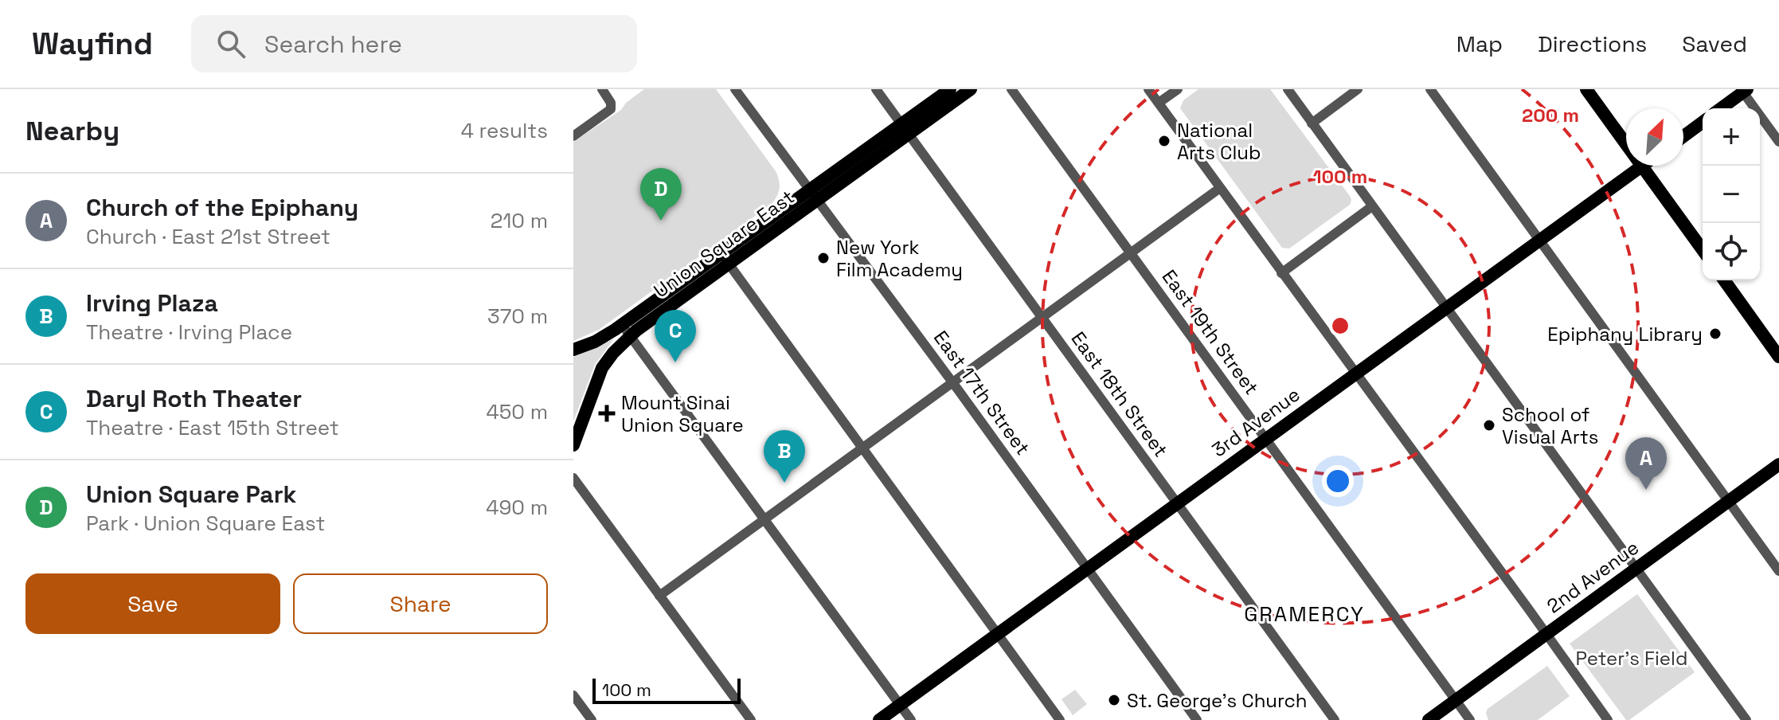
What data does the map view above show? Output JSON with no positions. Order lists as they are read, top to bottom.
{
  "streets": {
    "main road": ["Union Square East", "3rd Avenue", "2nd Avenue"],
    "street": ["East 19th Street", "East 17th Street", "East 18th Street"]
  },
  "crossings": [
    ["Union Square East", "East 17th Street"],
    ["Union Square East", "East 18th Street"],
    ["East 19th Street", "3rd Avenue"],
    ["East 19th Street", "2nd Avenue"],
    ["East 17th Street", "3rd Avenue"],
    ["East 18th Street", "3rd Avenue"]
  ],
  "districts": ["GRAMERCY"],
  "parks": ["Peter's Field"],
  "places": {
    "other": [
      "National Arts Club",
      "New York Film Academy",
      "Epiphany Library",
      "School of Visual Arts",
      "St. George's Church"
    ],
    "health": ["Mount Sinai Union Square"]
  },
  "scale_bar": "100 m",
  "north": "top right",
  "page": {
    "header": "Wayfind",
    "search": "Search here",
    "nav": ["Map", "Directions", "Saved"],
    "heading": ["Nearby", "4 results"],
    "map_buttons": ["+", "−"],
    "pins": [
      "D",
      "C",
      "B",
      "A"
    ],
    "list": [
      {
        "mark": "A",
        "name": "Church of the Epiphany",
        "note": "Church · East 21st Street",
        "value": "210 m"
      },
      {
        "mark": "B",
        "name": "Irving Plaza",
        "note": "Theatre · Irving Place",
        "value": "370 m"
      },
      {
        "mark": "C",
        "name": "Daryl Roth Theater",
        "note": "Theatre · East 15th Street",
        "value": "450 m"
      },
      {
        "mark": "D",
        "name": "Union Square Park",
        "note": "Park · Union Square East",
        "value": "490 m"
      }
    ],
    "buttons": ["Save", "Share"],
    "scale": "100 m"
  },
  "rings": ["200 m", "100 m"]
}
